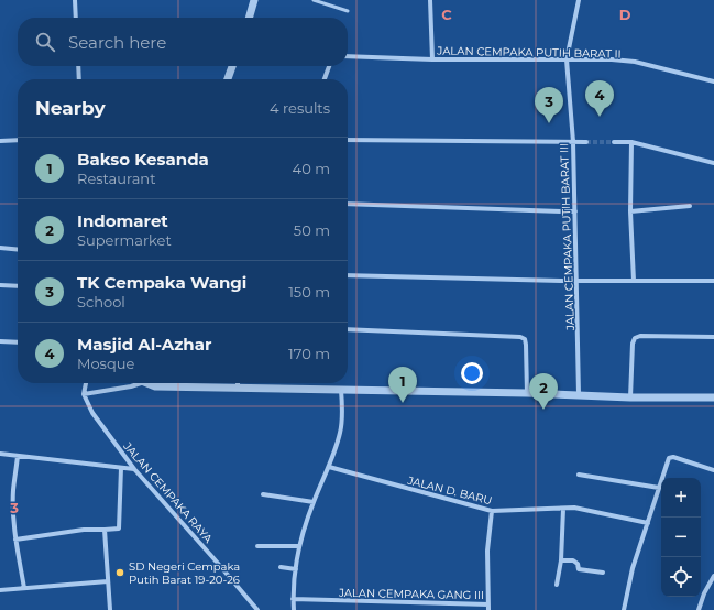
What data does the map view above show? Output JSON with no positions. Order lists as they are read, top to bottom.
{
  "streets": {
    "street": [
      "JALAN CEMPAKA PUTIH BARAT II",
      "JALAN CEMPAKA PUTIH BARAT III",
      "JALAN D. BARU",
      "JALAN CEMPAKA RAYA",
      "JALAN CEMPAKA GANG III"
    ]
  },
  "crossings": [
    ["JALAN CEMPAKA PUTIH BARAT II", "JALAN CEMPAKA PUTIH BARAT III"],
    ["JALAN D. BARU", "JALAN CEMPAKA GANG III"]
  ],
  "places": ["SD Negeri Cempaka Putih Barat 19-20-26"],
  "page": {
    "search": "Search here",
    "heading": ["Nearby", "4 results"],
    "pins": [
      "4",
      "3",
      "1",
      "2"
    ],
    "list": [
      {
        "mark": "1",
        "name": "Bakso Kesanda",
        "note": "Restaurant",
        "value": "40 m"
      },
      {
        "mark": "2",
        "name": "Indomaret",
        "note": "Supermarket",
        "value": "50 m"
      },
      {
        "mark": "3",
        "name": "TK Cempaka Wangi",
        "note": "School",
        "value": "150 m"
      },
      {
        "mark": "4",
        "name": "Masjid Al-Azhar",
        "note": "Mosque",
        "value": "170 m"
      }
    ],
    "map_buttons": ["+", "−"]
  },
  "grid": {
    "columns": ["C", "D"],
    "rows": ["3"]
  }
}
